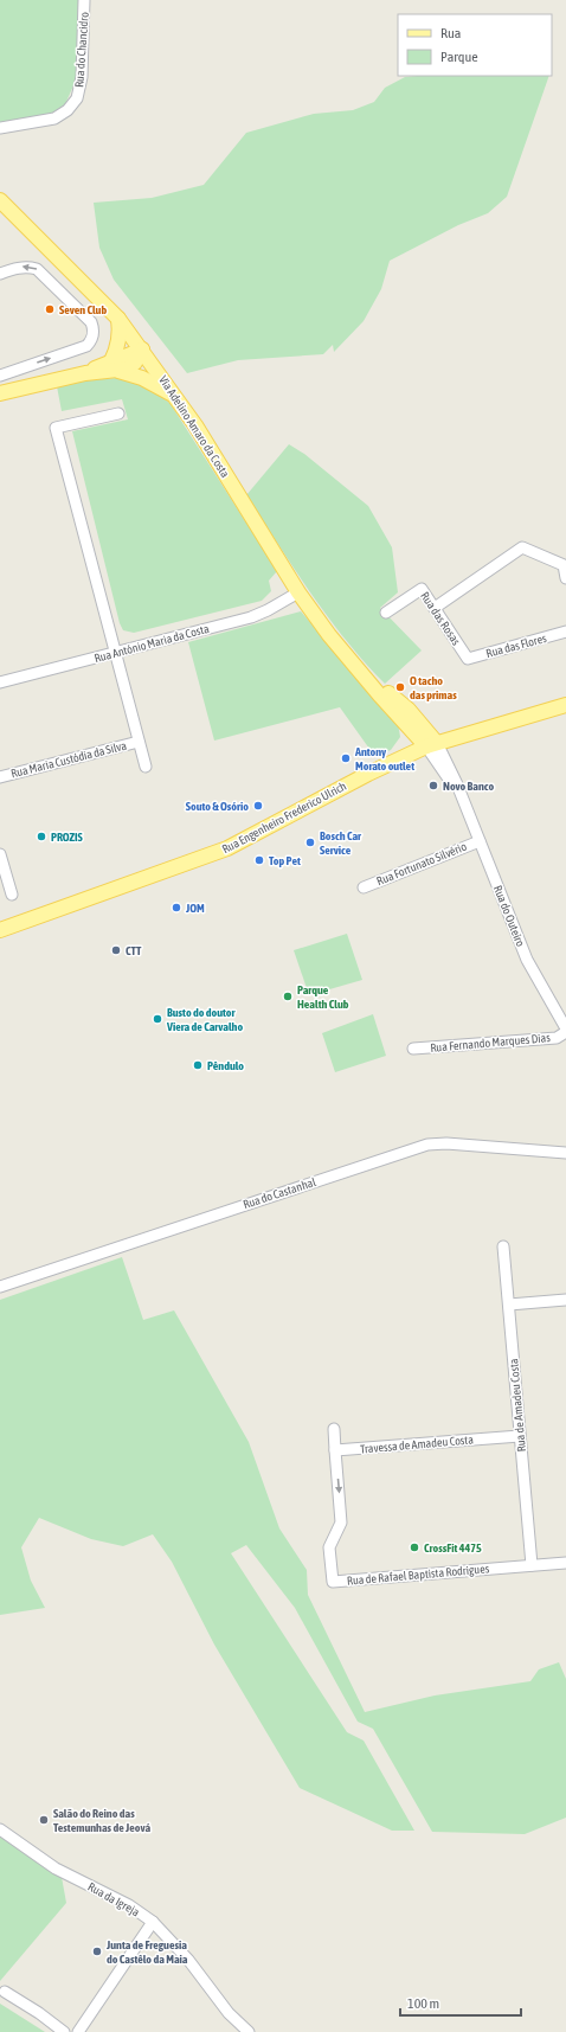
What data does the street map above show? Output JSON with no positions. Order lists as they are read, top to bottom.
{
  "streets": {
    "main road": ["Via Adelino Amaro da Costa", "Rua Engenheiro Frederico Ulrich"],
    "street": [
      "Rua do Chancidro",
      "Rua das Rosas",
      "Rua António Maria da Costa",
      "Rua das Flores",
      "Rua Maria Custódia da Silva",
      "Rua Fortunato Silvério",
      "Rua do Outeiro",
      "Rua Fernando Marques Dias",
      "Rua do Castanhal",
      "Rua de Amadeu Costa",
      "Travessa de Amadeu Costa",
      "Rua de Rafael Baptista Rodrigues",
      "Rua da Igreja"
    ]
  },
  "crossings": [
    ["Via Adelino Amaro da Costa", "Rua António Maria da Costa"],
    ["Via Adelino Amaro da Costa", "Rua Engenheiro Frederico Ulrich"],
    ["Via Adelino Amaro da Costa", "Rua do Outeiro"],
    ["Rua das Rosas", "Rua das Flores"],
    ["Rua Engenheiro Frederico Ulrich", "Rua do Outeiro"],
    ["Rua Fortunato Silvério", "Rua do Outeiro"],
    ["Rua do Outeiro", "Rua Fernando Marques Dias"],
    ["Rua de Amadeu Costa", "Travessa de Amadeu Costa"],
    ["Rua de Amadeu Costa", "Rua de Rafael Baptista Rodrigues"],
    ["Travessa de Amadeu Costa", "Rua de Rafael Baptista Rodrigues"]
  ],
  "places": [
    "Seven Club",
    "O tacho das primas",
    "Antony Morato outlet",
    "Novo Banco",
    "Souto & Osório",
    "PROZIS",
    "Bosch Car Service",
    "Top Pet",
    "JOM",
    "CTT",
    "Parque Health Club",
    "Busto do doutor Viera de Carvalho",
    "Pêndulo",
    "CrossFit 4475",
    "Salão do Reino das Testemunhas de Jeová",
    "Junta de Freguesia do Castêlo da Maia"
  ],
  "legend": ["Rua", "Parque"],
  "scale_bar": "100 m"
}
